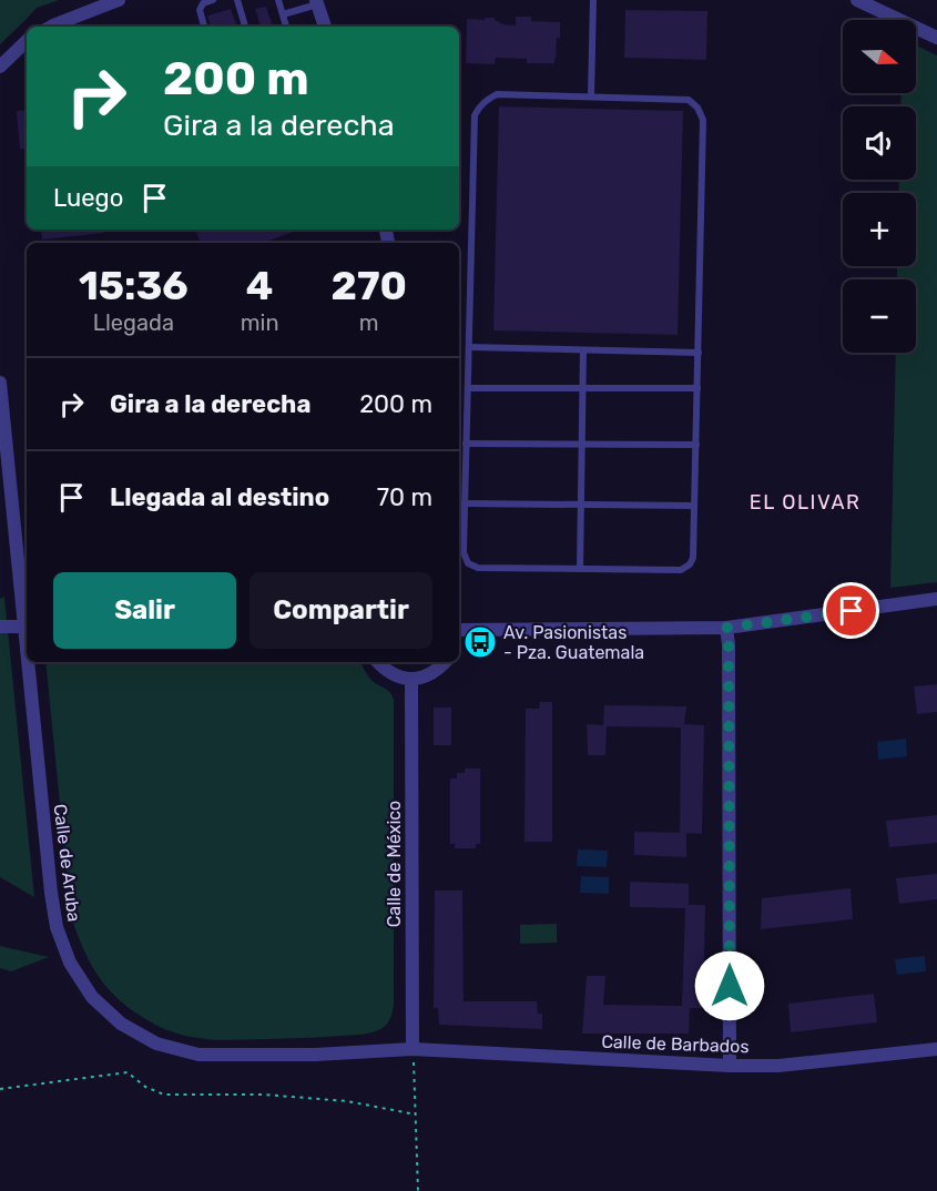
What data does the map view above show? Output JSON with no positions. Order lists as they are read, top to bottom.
{
  "streets": {
    "street": ["Calle de Aruba", "Calle de México", "Calle de Barbados"]
  },
  "crossings": [
    ["Calle de Aruba", "Calle de México"],
    ["Calle de Aruba", "Calle de Barbados"],
    ["Calle de México", "Calle de Barbados"]
  ],
  "districts": ["EL OLIVAR"],
  "places": {
    "bus stop": ["Av. Pasionistas - Pza. Guatemala"]
  },
  "north": "right",
  "page": {
    "map_buttons": ["+", "−"],
    "turn": ["200 m", "Gira a la derecha"],
    "then": "Luego",
    "eta": [
      "15:36",
      "Llegada",
      "4",
      "min",
      "270",
      "m"
    ],
    "list": [
      {
        "name": "Gira a la derecha",
        "value": "200 m"
      },
      {
        "name": "Llegada al destino",
        "value": "70 m"
      }
    ],
    "buttons": ["Salir", "Compartir"]
  }
}
